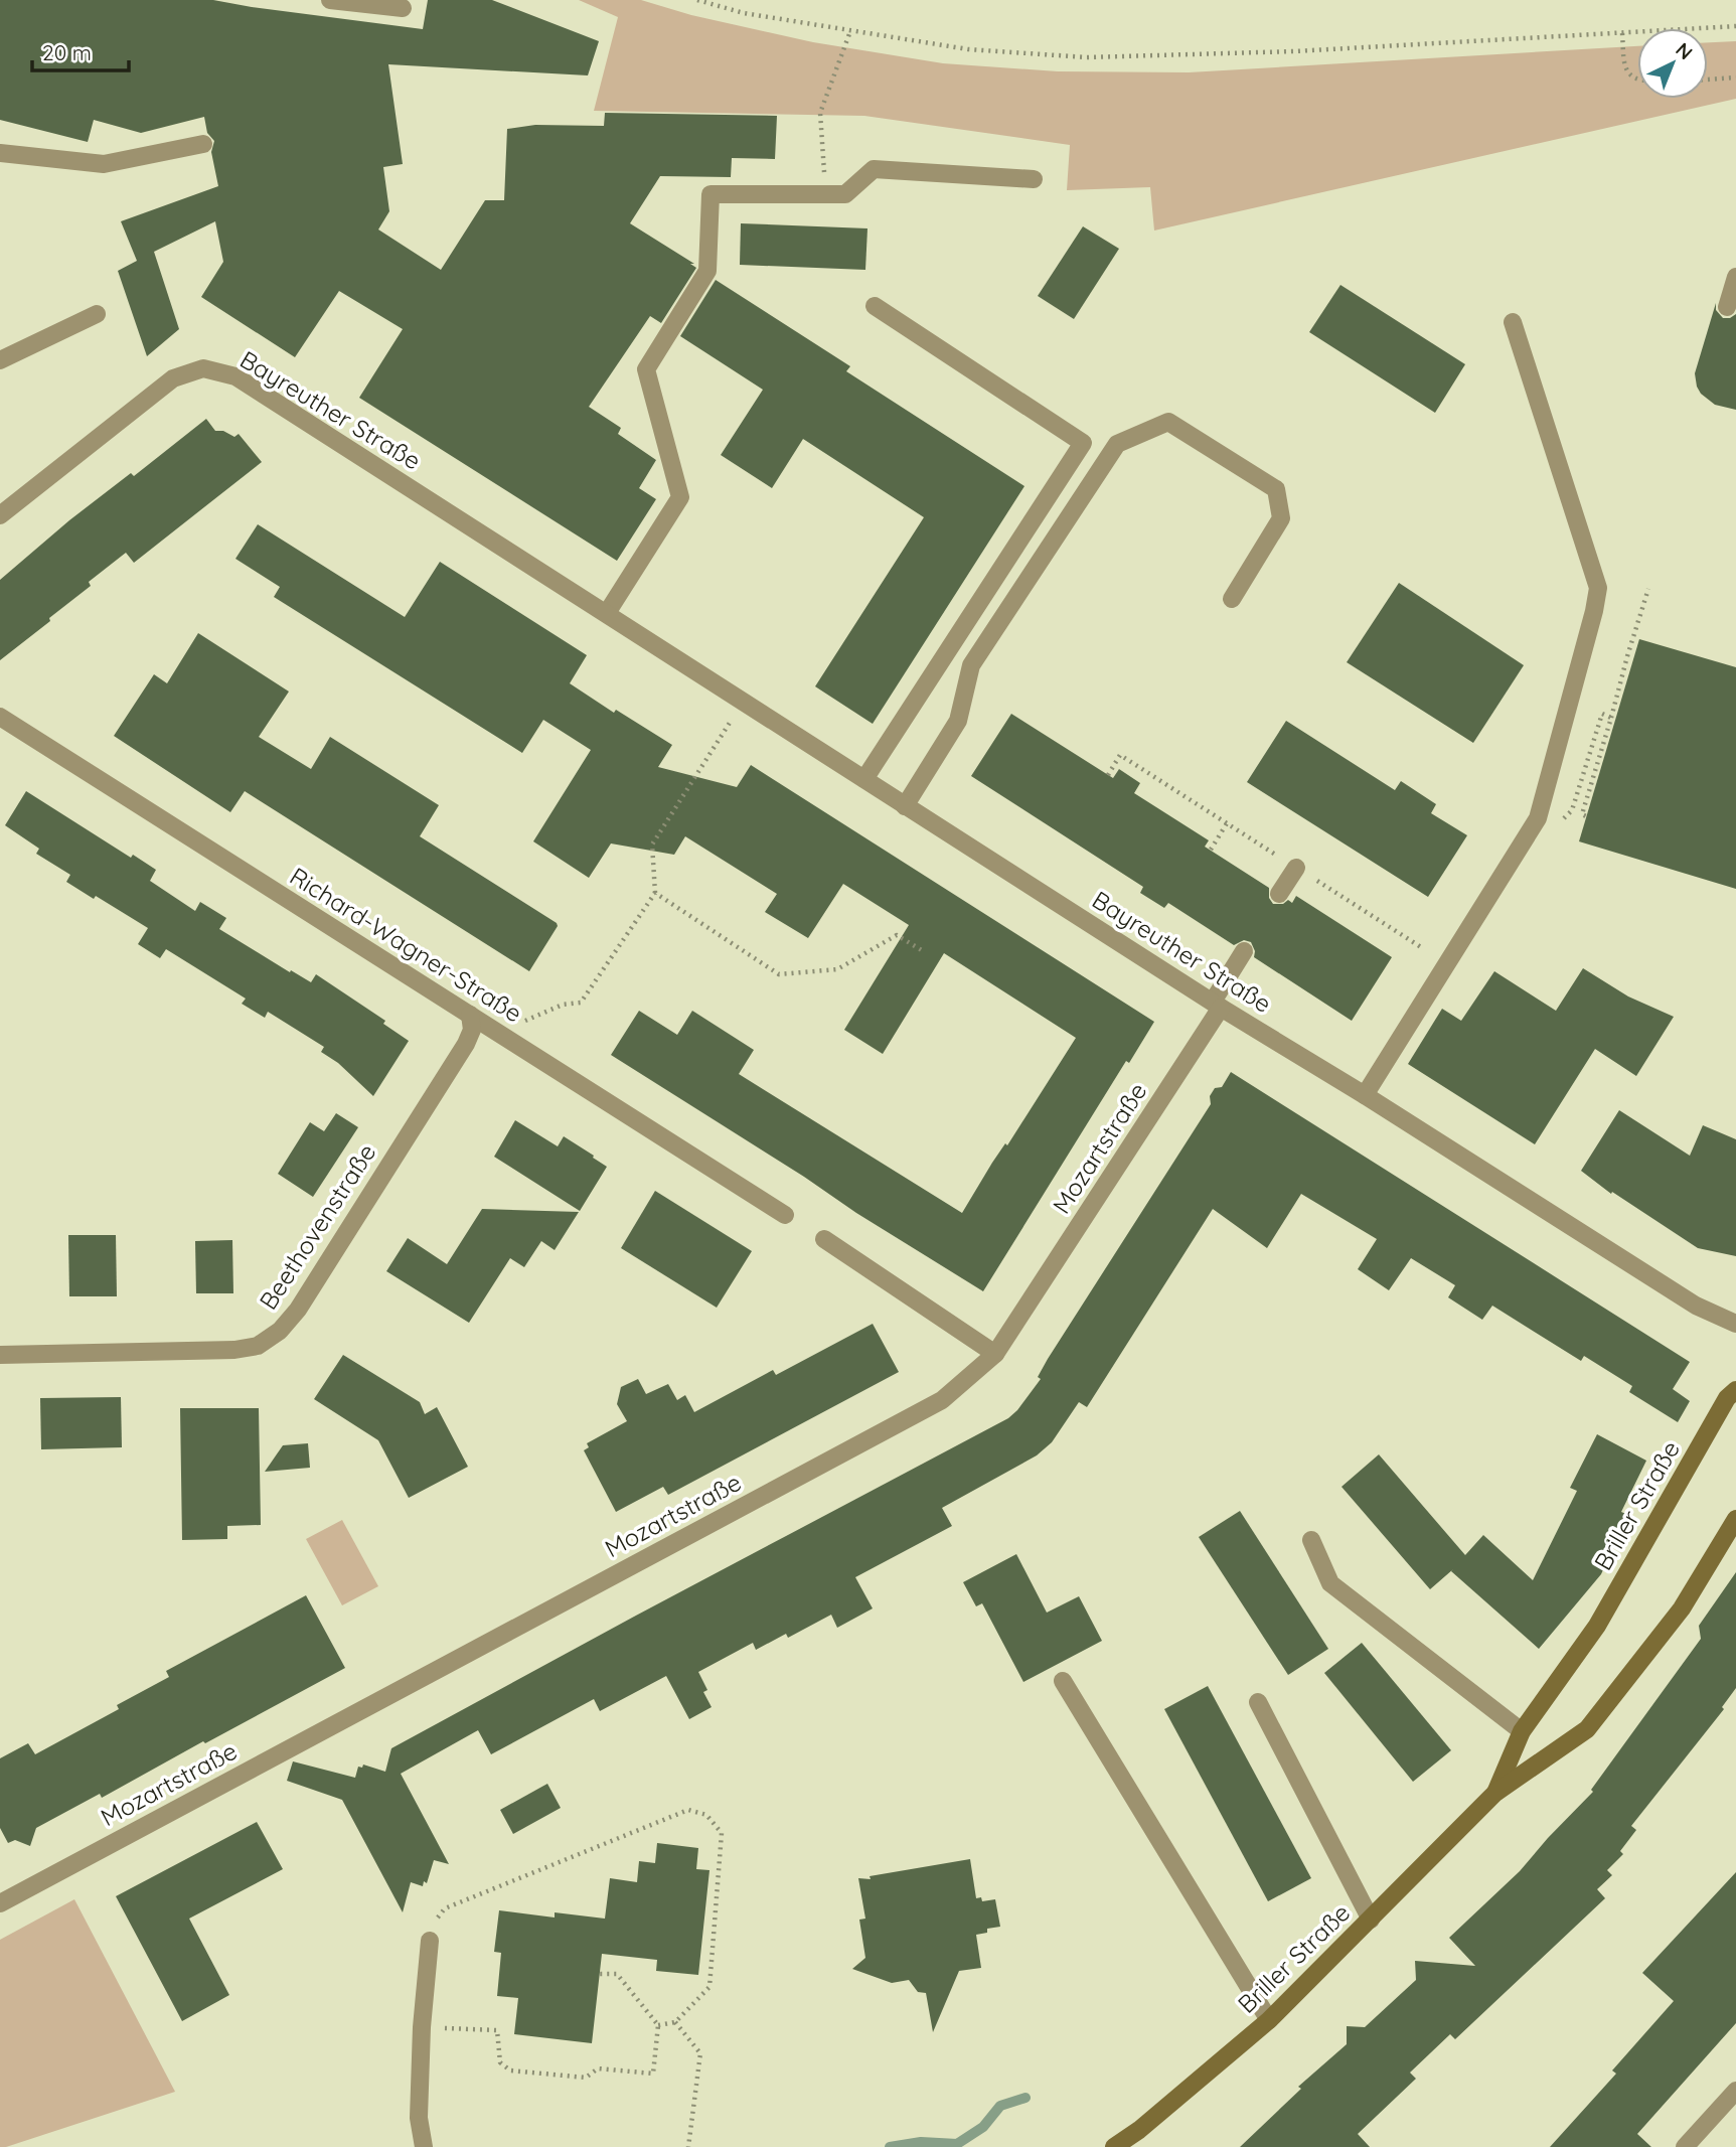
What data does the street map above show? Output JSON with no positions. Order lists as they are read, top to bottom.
{
  "streets": {
    "main road": ["Briller Straße"],
    "street": [
      "Bayreuther Straße",
      "Richard-Wagner-Straße",
      "Mozartstraße",
      "Beethovenstraße"
    ]
  },
  "crossings": [
    ["Bayreuther Straße", "Mozartstraße"],
    ["Richard-Wagner-Straße", "Beethovenstraße"]
  ],
  "scale_bar": "20 m",
  "north": "top right"
}
